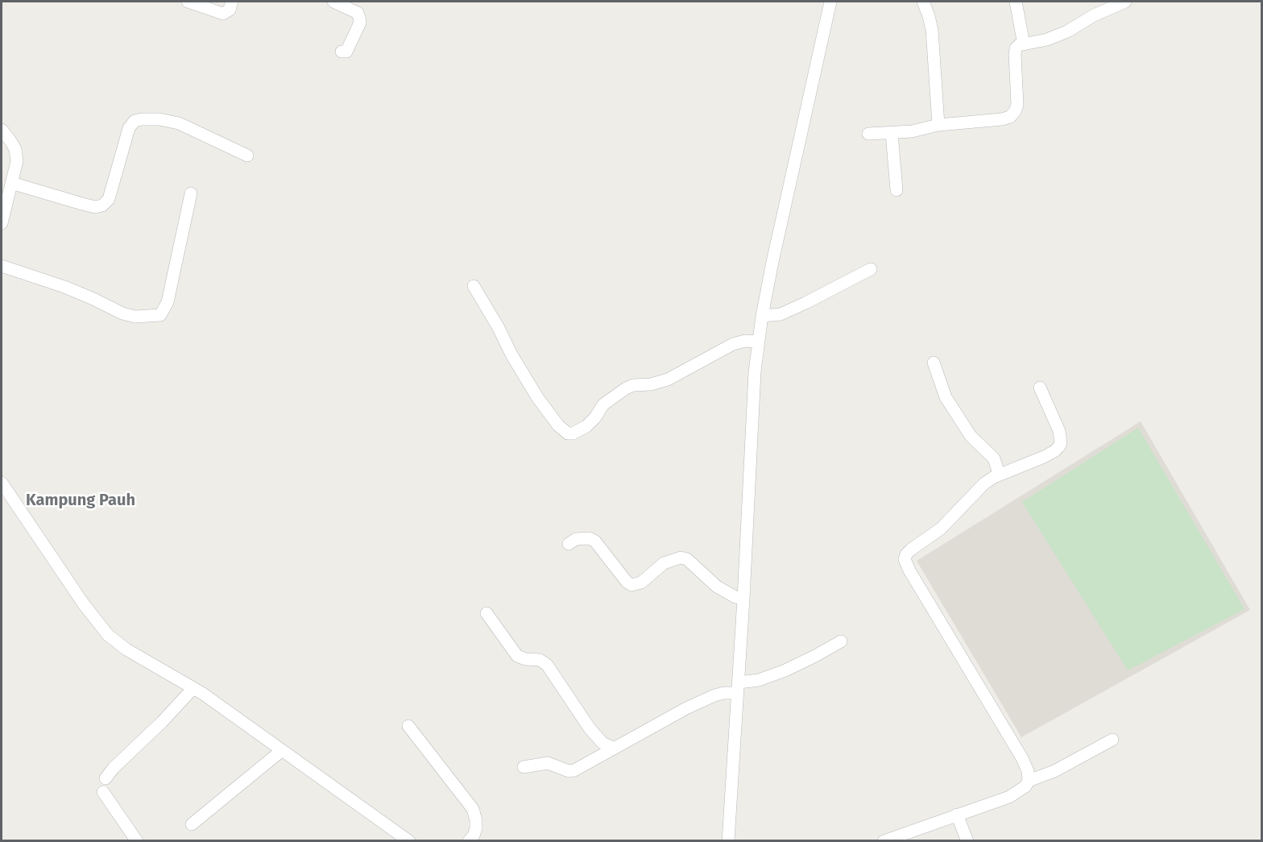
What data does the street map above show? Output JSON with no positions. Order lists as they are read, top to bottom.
{
  "districts": ["Kampung Pauh"]
}
